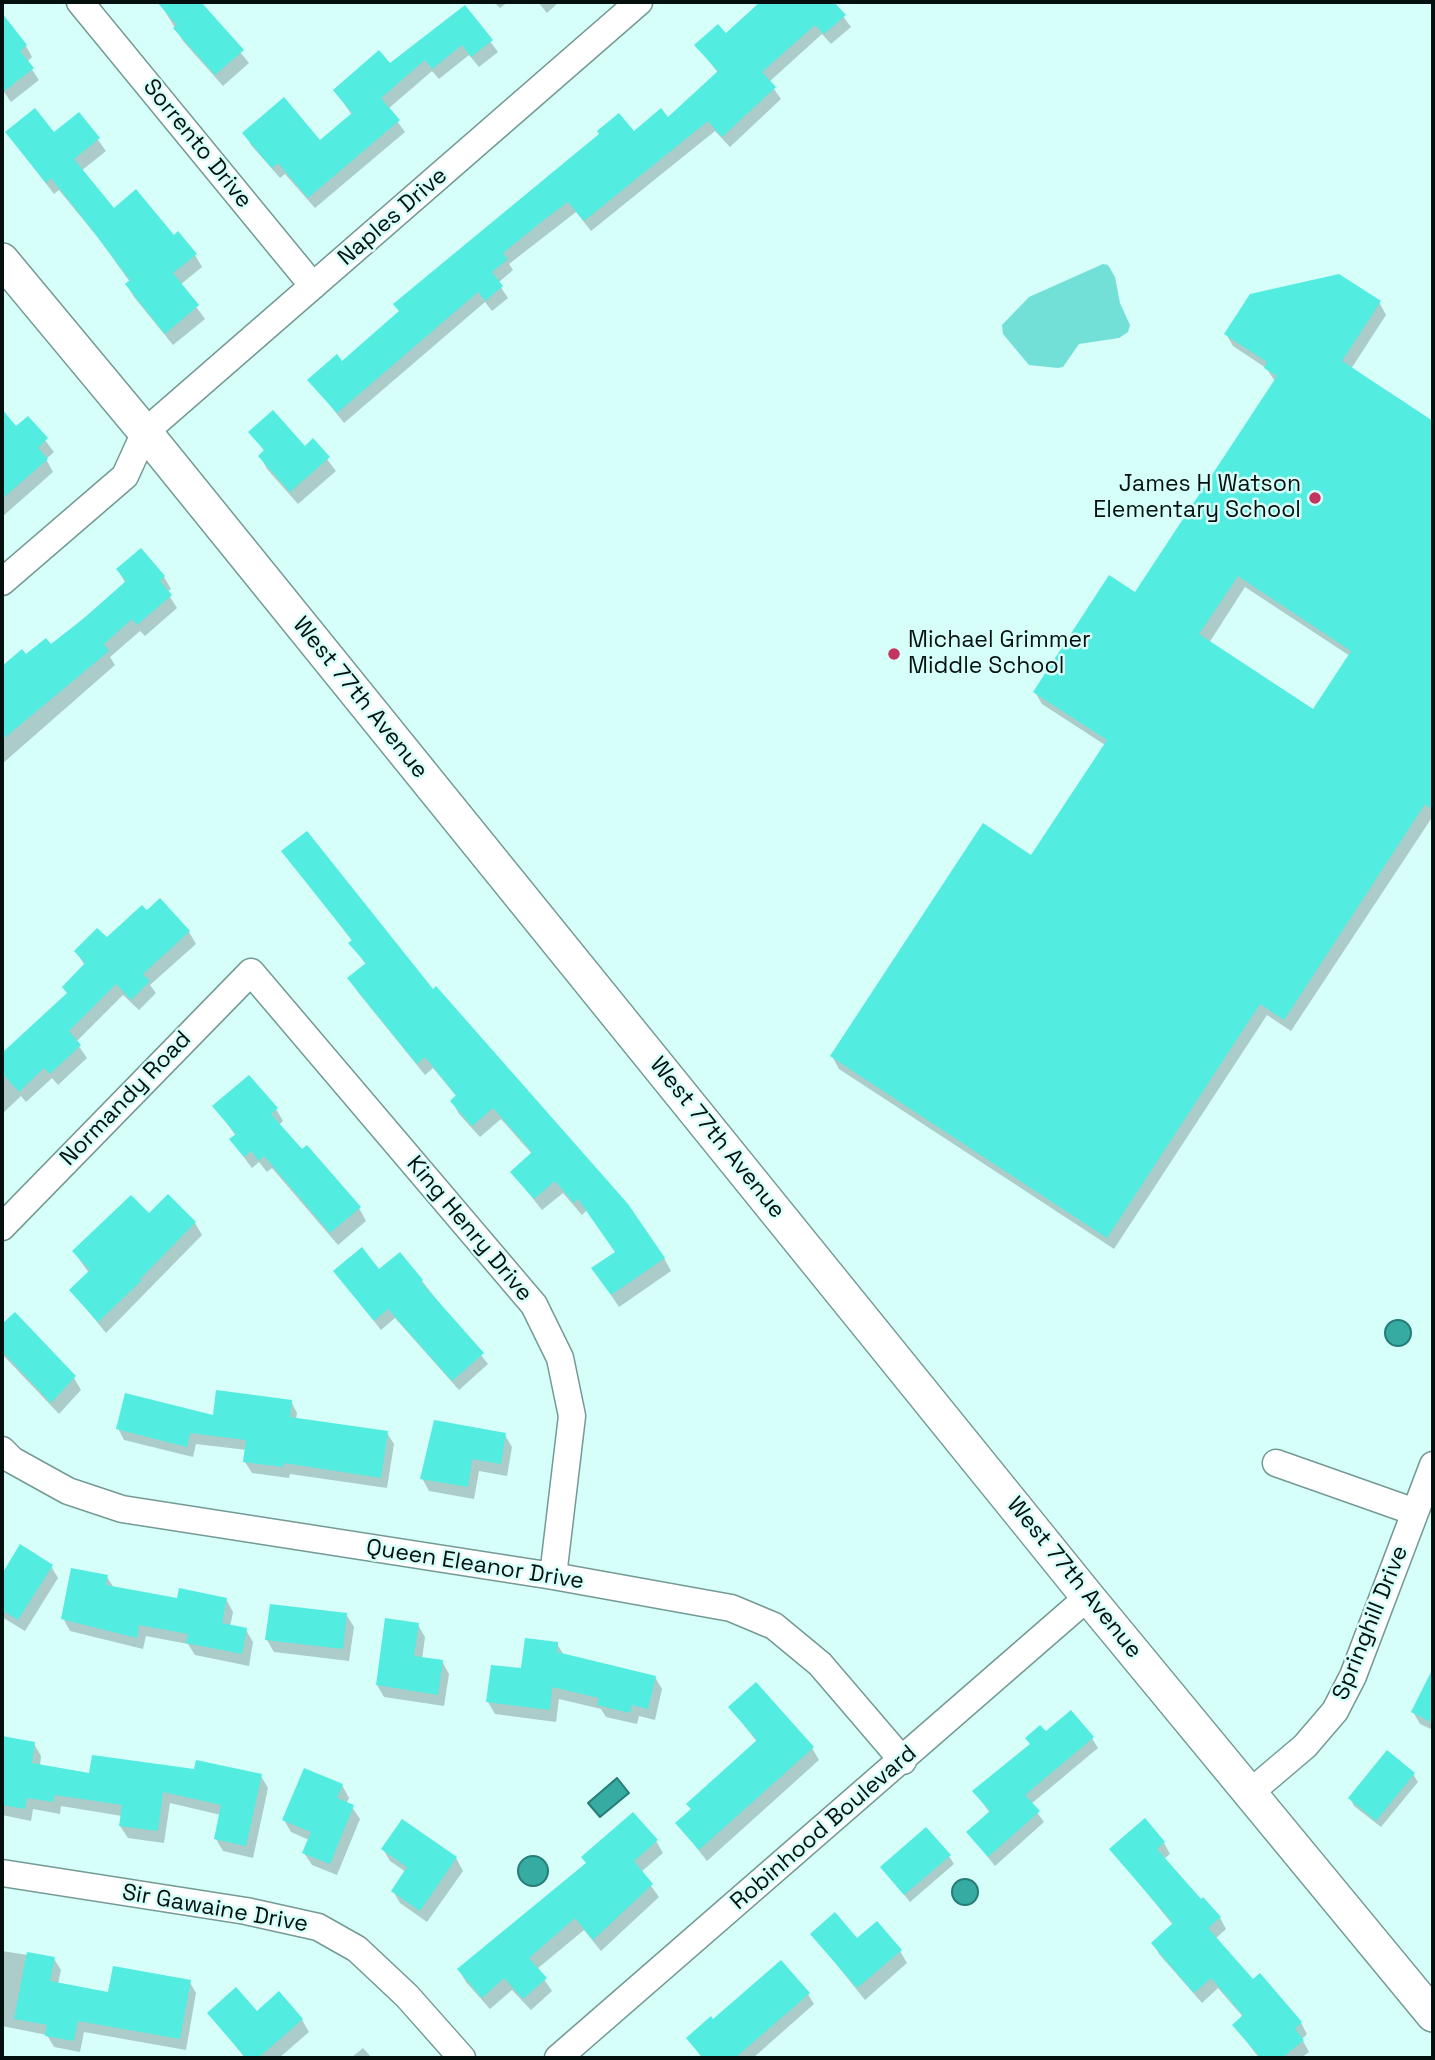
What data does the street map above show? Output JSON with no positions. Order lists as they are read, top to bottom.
{
  "streets": {
    "street": [
      "Sorrento Drive",
      "Naples Drive",
      "West 77th Avenue",
      "Normandy Road",
      "King Henry Drive",
      "Queen Eleanor Drive",
      "Springhill Drive",
      "Robinhood Boulevard",
      "Sir Gawaine Drive"
    ]
  },
  "crossings": [
    ["Sorrento Drive", "Naples Drive"],
    ["Naples Drive", "West 77th Avenue"],
    ["West 77th Avenue", "Springhill Drive"],
    ["West 77th Avenue", "Robinhood Boulevard"],
    ["Normandy Road", "King Henry Drive"],
    ["King Henry Drive", "Queen Eleanor Drive"],
    ["Queen Eleanor Drive", "Robinhood Boulevard"]
  ],
  "places": ["James H Watson Elementary School", "Michael Grimmer Middle School"]
}
